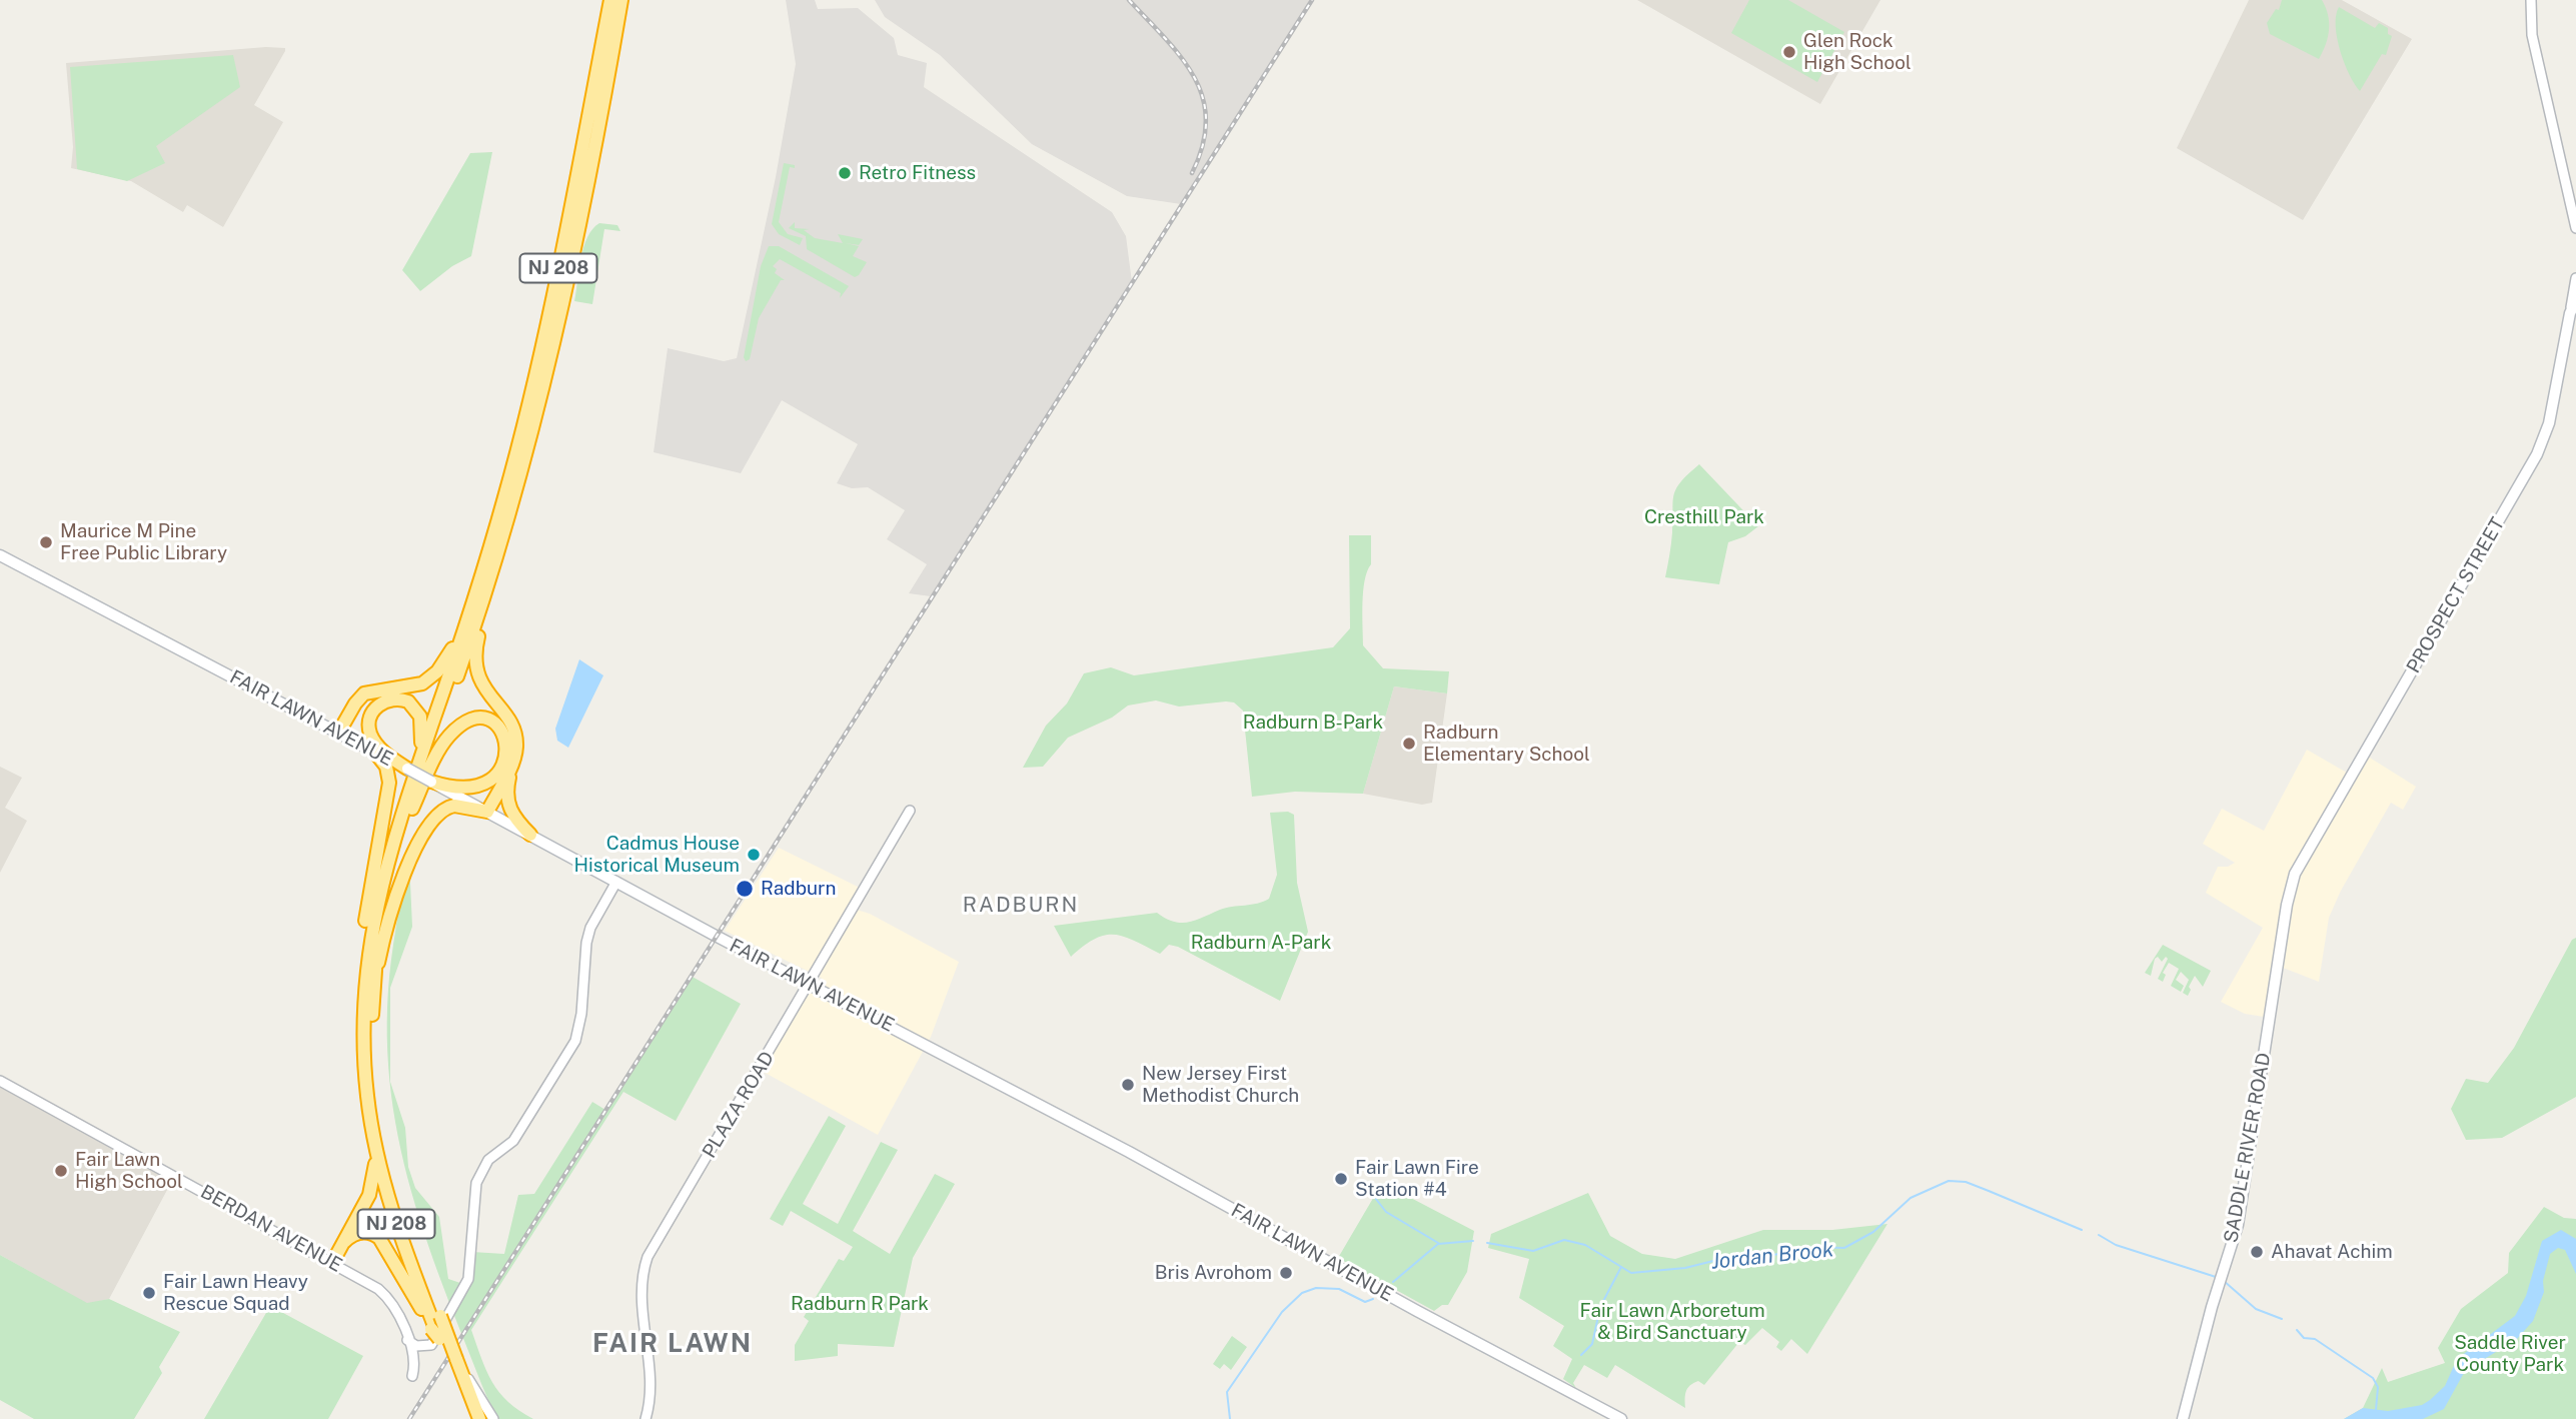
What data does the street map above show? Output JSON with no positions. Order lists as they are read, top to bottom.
{
  "streets": {
    "highway": ["NJ 208"],
    "main road": ["PROSPECT STREET", "FAIR LAWN AVENUE", "SADDLE RIVER ROAD"],
    "street": ["PLAZA ROAD", "BERDAN AVENUE"]
  },
  "crossings": [
    ["PROSPECT STREET", "SADDLE RIVER ROAD"],
    ["FAIR LAWN AVENUE", "PLAZA ROAD"]
  ],
  "districts": ["RADBURN", "FAIR LAWN"],
  "water": ["Jordan Brook"],
  "parks": [
    "Cresthill Park",
    "Radburn B-Park",
    "Radburn A-Park",
    "Radburn R Park",
    "Fair Lawn Arboretum & Bird Sanctuary",
    "Saddle River County Park"
  ],
  "places": [
    "Glen Rock High School",
    "Retro Fitness",
    "Maurice M Pine Free Public Library",
    "Radburn Elementary School",
    "Cadmus House Historical Museum",
    "Radburn",
    "New Jersey First Methodist Church",
    "Fair Lawn High School",
    "Fair Lawn Fire Station #4",
    "Ahavat Achim",
    "Bris Avrohom",
    "Fair Lawn Heavy Rescue Squad"
  ]
}
